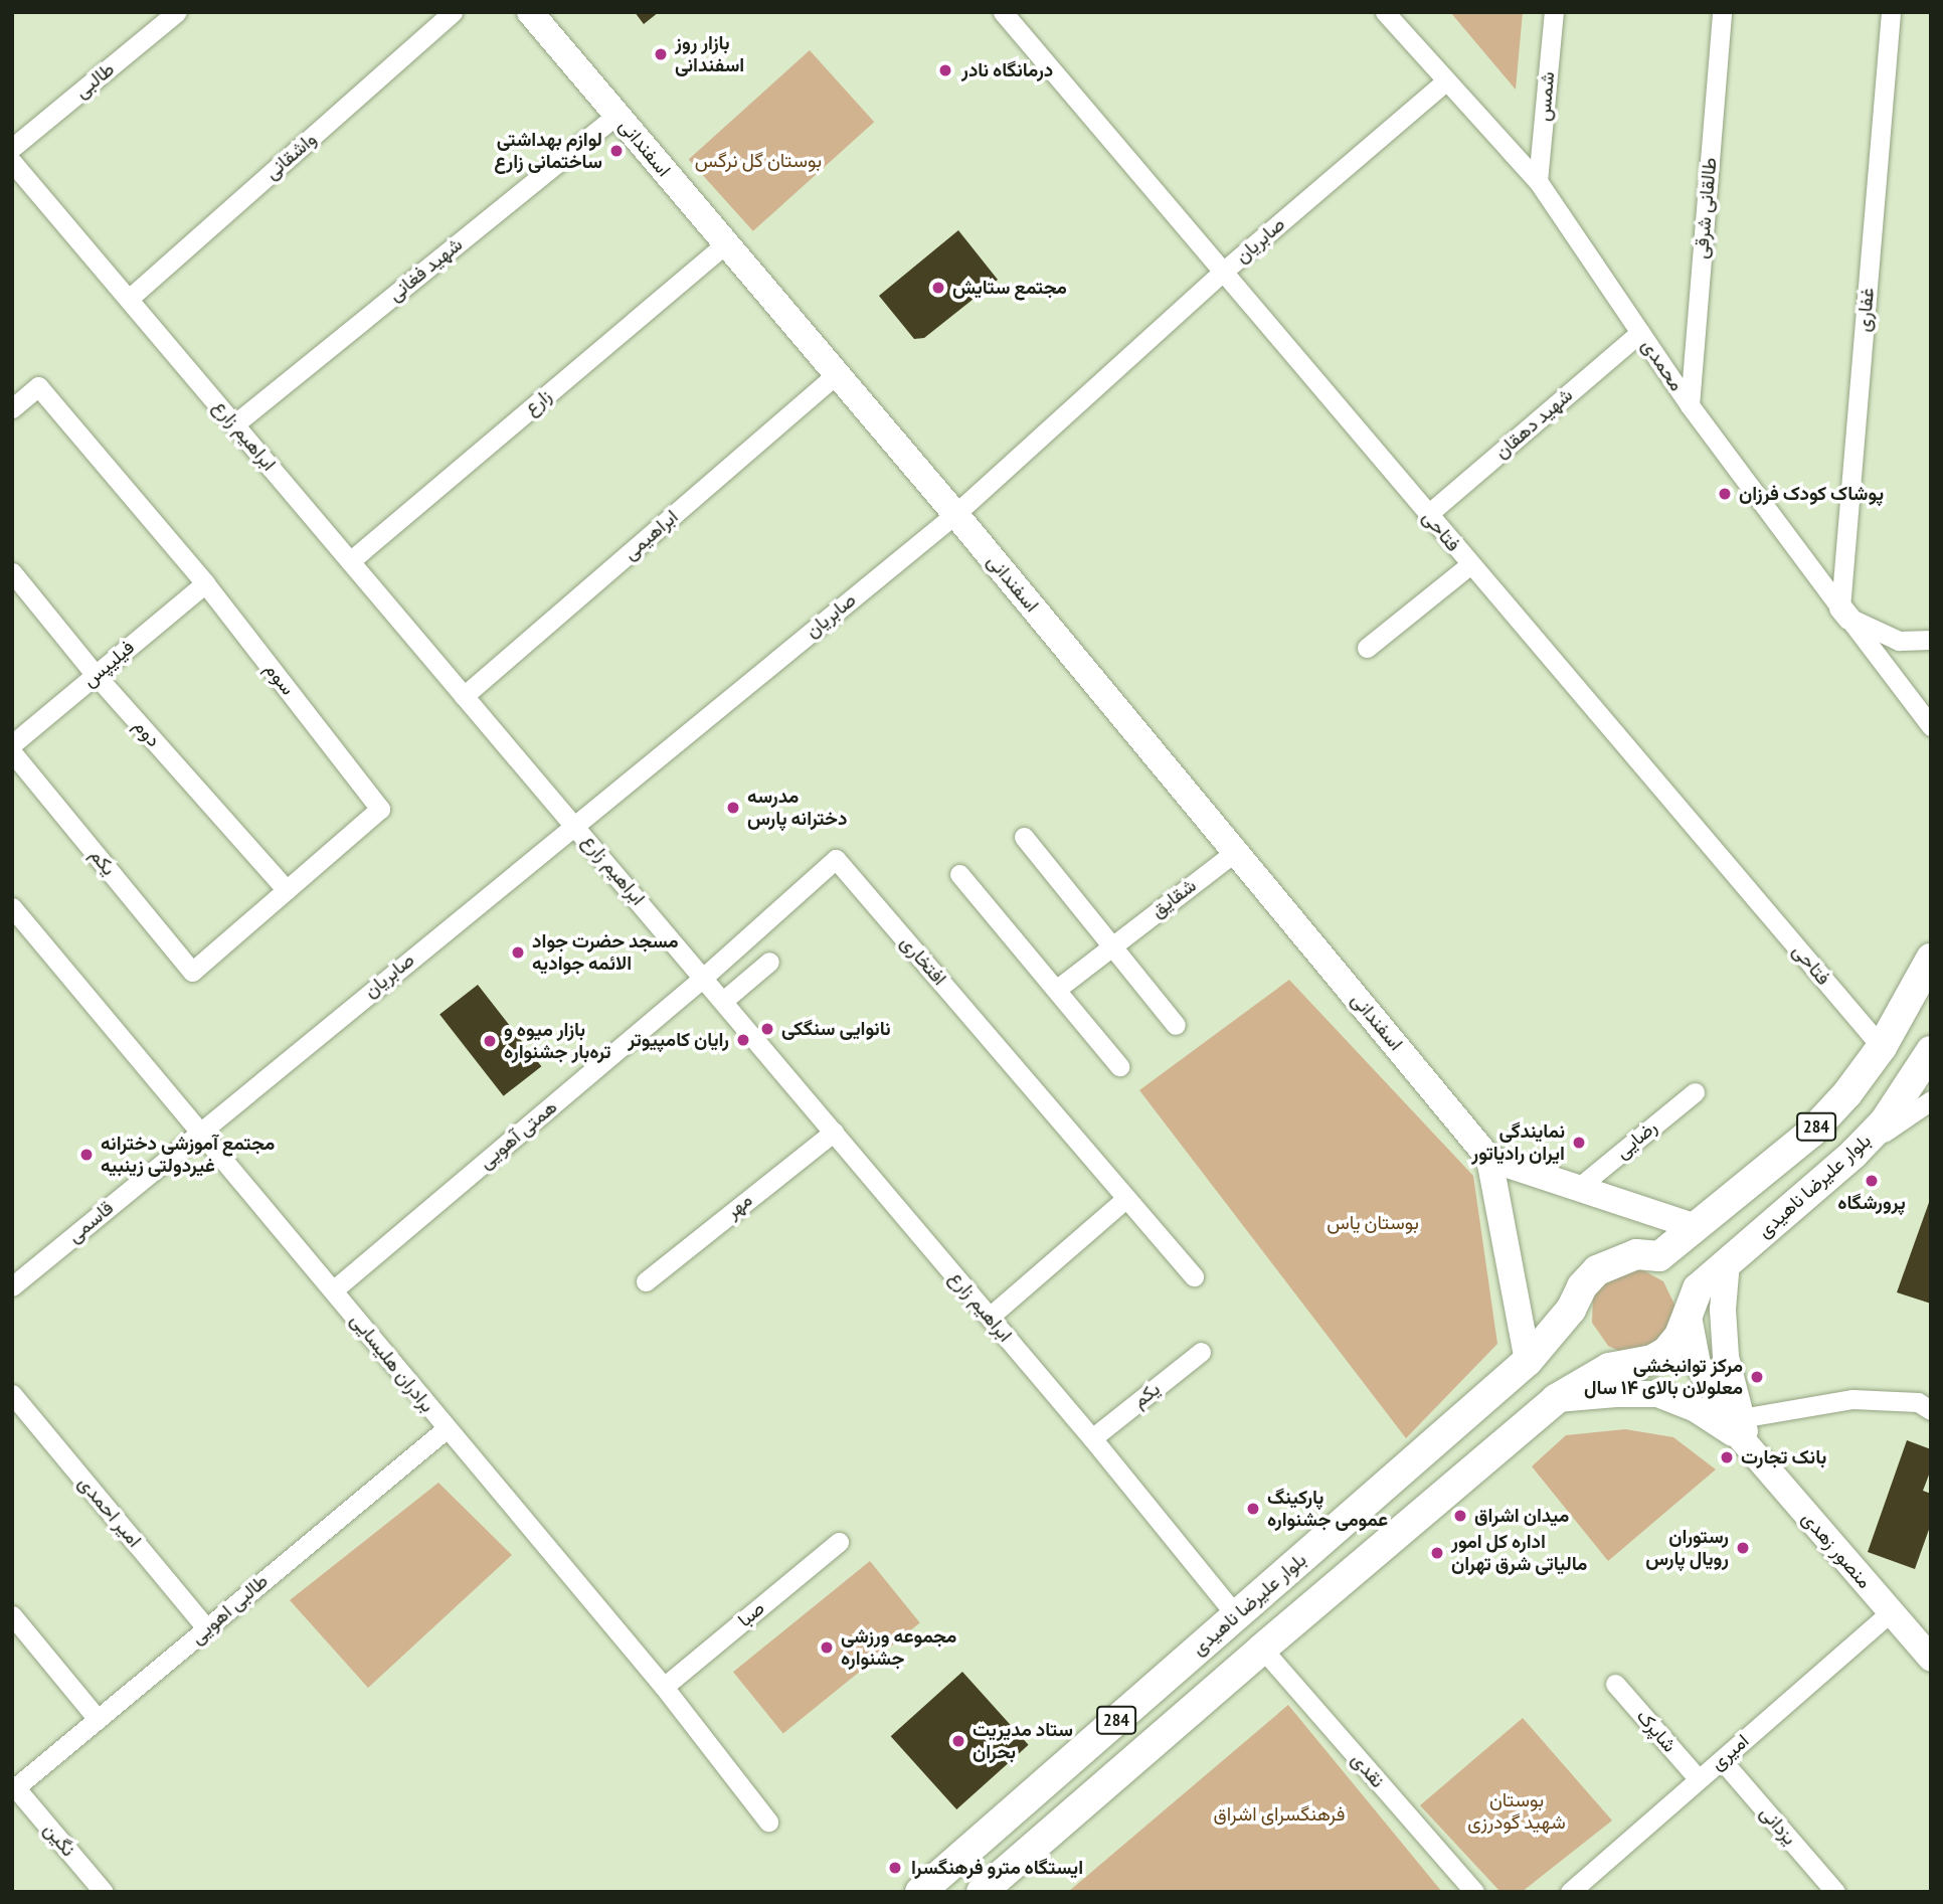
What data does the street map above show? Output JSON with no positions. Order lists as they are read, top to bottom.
{
  "streets": {
    "main road": [
      "اسفندانی",
      "284",
      "بلوار علیرضا ناهیدی",
      "منصور زهدی"
    ],
    "street": [
      "طالبی",
      "شمس",
      "واشقانی",
      "طالقانی شرقی",
      "صابریان",
      "شهید فغانی",
      "غفاری",
      "محمدی",
      "زارع",
      "شهید دهقان",
      "ابراهیم زارع",
      "فتاحی",
      "ابراهیمی",
      "فیلیپس",
      "سوم",
      "دوم",
      "یکم",
      "شقایق",
      "افتخاری",
      "همتی آهویی",
      "رضایی",
      "مهر",
      "قاسمی",
      "برادران هلیسایی",
      "امیر احمدی",
      "طالبی اهویی",
      "صبا",
      "شاپرک",
      "امیری",
      "نقدی",
      "یزدانی",
      "نگین"
    ]
  },
  "crossings": [
    ["شمس", "محمدی"],
    ["اسفندانی", "صابریان"],
    ["اسفندانی", "شهید فغانی"],
    ["اسفندانی", "زارع"],
    ["اسفندانی", "ابراهیمی"],
    ["اسفندانی", "شقایق"],
    ["واشقانی", "ابراهیم زارع"],
    ["طالقانی شرقی", "محمدی"],
    ["صابریان", "محمدی"],
    ["صابریان", "ابراهیم زارع"],
    ["صابریان", "فتاحی"],
    ["صابریان", "قاسمی"],
    ["صابریان", "برادران هلیسایی"],
    ["شهید فغانی", "ابراهیم زارع"],
    ["غفاری", "محمدی"],
    ["محمدی", "شهید دهقان"],
    ["زارع", "ابراهیم زارع"],
    ["شهید دهقان", "فتاحی"],
    ["ابراهیم زارع", "ابراهیمی"],
    ["ابراهیم زارع", "یکم"],
    ["ابراهیم زارع", "افتخاری"],
    ["ابراهیم زارع", "همتی آهویی"],
    ["ابراهیم زارع", "بلوار علیرضا ناهیدی"],
    ["ابراهیم زارع", "مهر"],
    ["فتاحی", "284"],
    ["فیلیپس", "سوم"],
    ["فیلیپس", "دوم"],
    ["سوم", "دوم"],
    ["سوم", "یکم"],
    ["افتخاری", "همتی آهویی"],
    ["284", "بلوار علیرضا ناهیدی"],
    ["284", "منصور زهدی"],
    ["284", "نقدی"],
    ["همتی آهویی", "برادران هلیسایی"],
    ["بلوار علیرضا ناهیدی", "منصور زهدی"],
    ["قاسمی", "برادران هلیسایی"],
    ["برادران هلیسایی", "طالبی اهویی"],
    ["برادران هلیسایی", "صبا"],
    ["امیر احمدی", "طالبی اهویی"],
    ["منصور زهدی", "امیری"],
    ["طالبی اهویی", "نگین"],
    ["شاپرک", "امیری"],
    ["امیری", "یزدانی"]
  ],
  "parks": [
    "بوستان گل نرگس",
    "بوستان یاس",
    "بوستان شهید گودرزی",
    "فرهنگسرای اشراق"
  ],
  "places": [
    "بازار روز اسفندانی",
    "درمانگاه نادر",
    "لوازم بهداشتی ساختمانی زارع",
    "مجتمع ستایش",
    "پوشاک کودک فرزان",
    "مدرسه دخترانه پارس",
    "مسجد حضرت جواد الائمه جوادیه",
    "نانوایی سنگکی",
    "رایان کامپیوتر",
    "بازار میوه و تره‌بار جشنواره",
    "نمایندگی ایران رادیاتور",
    "مجتمع آموزشی دخترانه غیردولتی زینبیه",
    "پرورشگاه",
    "مرکز توانبخشی معلولان بالای ۱۴ سال",
    "بانک تجارت",
    "پارکینگ عمومی جشنواره",
    "میدان اشراق",
    "رستوران رویال پارس",
    "اداره کل امور مالیاتی شرق تهران",
    "مجموعه ورزشی جشنواره",
    "ستاد مدیریت بحران",
    "ایستگاه مترو فرهنگسرا"
  ]
}
